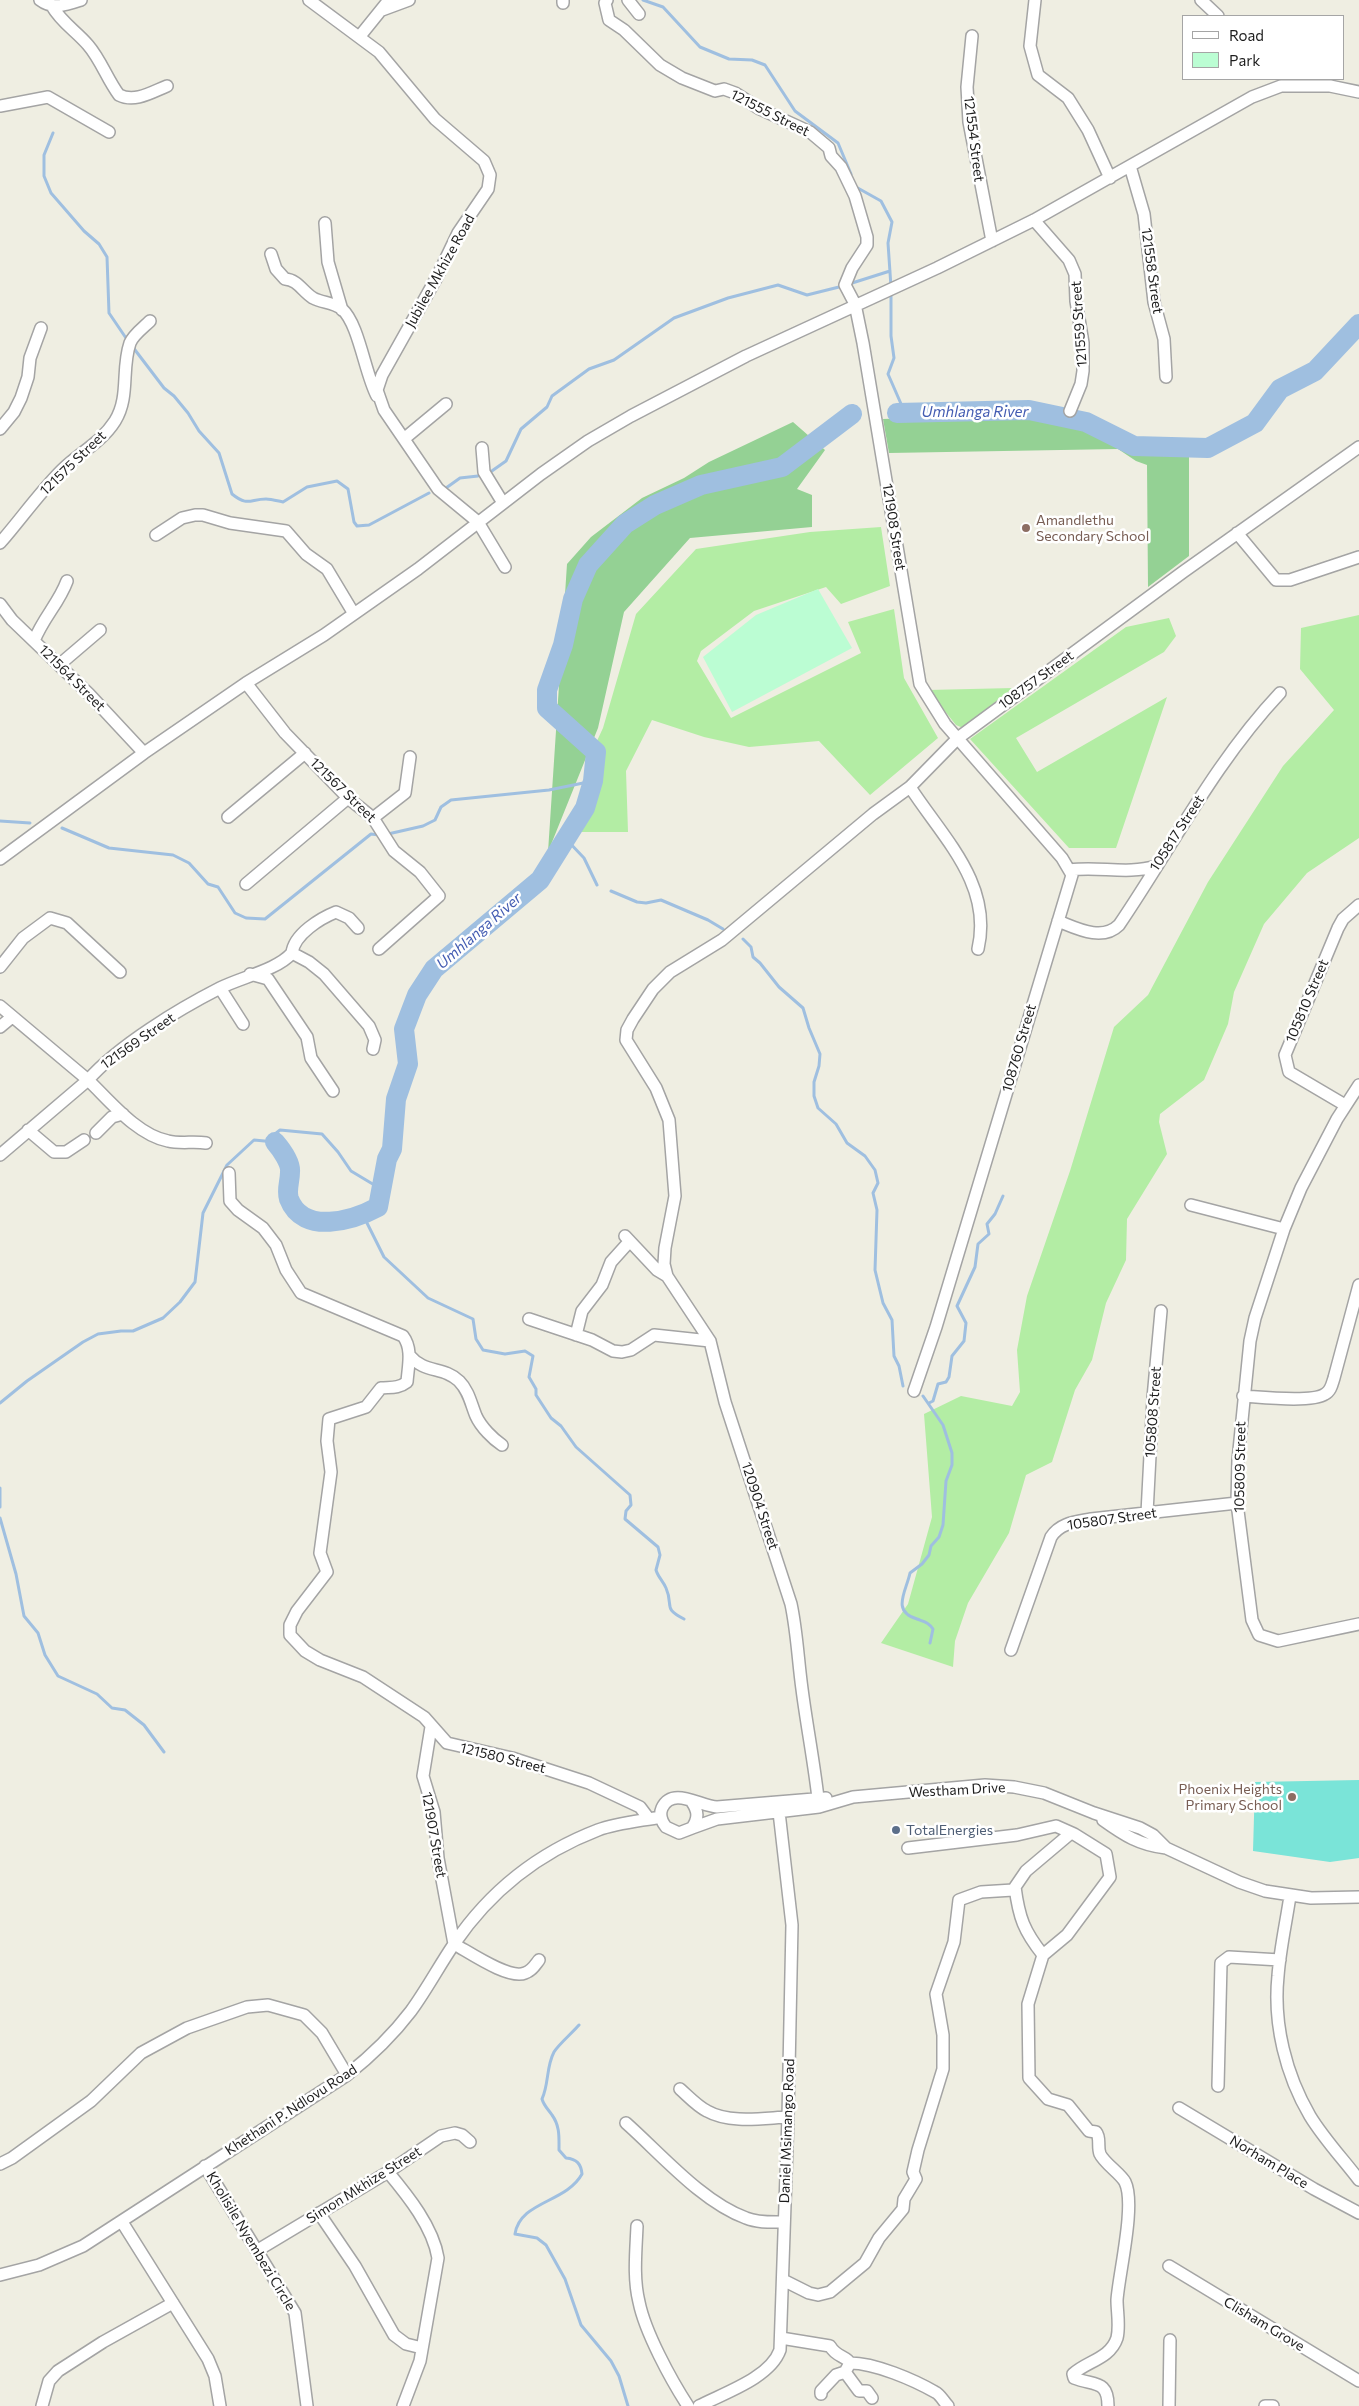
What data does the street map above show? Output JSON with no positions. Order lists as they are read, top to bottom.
{
  "streets": {
    "street": [
      "121555 Street",
      "121554 Street",
      "Jubilee Mkhize Road",
      "121558 Street",
      "121559 Street",
      "121575 Street",
      "121908 Street",
      "121564 Street",
      "108757 Street",
      "121567 Street",
      "105817 Street",
      "105810 Street",
      "121569 Street",
      "108760 Street",
      "105808 Street",
      "105809 Street",
      "120904 Street",
      "105807 Street",
      "121580 Street",
      "Westham Drive",
      "121907 Street",
      "Khethani P. Ndlovu Road",
      "Daniel Msimango Road",
      "Norham Place",
      "Simon Mkhize Street",
      "Kholisile Nyembezi Circle",
      "Clisham Grove"
    ]
  },
  "crossings": [
    ["121555 Street", "121908 Street"],
    ["121908 Street", "108757 Street"],
    ["108757 Street", "120904 Street"],
    ["105817 Street", "108760 Street"],
    ["105810 Street", "105809 Street"],
    ["105808 Street", "105807 Street"],
    ["105809 Street", "105807 Street"],
    ["120904 Street", "Westham Drive"],
    ["121580 Street", "Westham Drive"],
    ["121580 Street", "121907 Street"],
    ["121580 Street", "Khethani P. Ndlovu Road"],
    ["Westham Drive", "Khethani P. Ndlovu Road"],
    ["Westham Drive", "Daniel Msimango Road"],
    ["121907 Street", "Khethani P. Ndlovu Road"],
    ["Khethani P. Ndlovu Road", "Kholisile Nyembezi Circle"],
    ["Simon Mkhize Street", "Kholisile Nyembezi Circle"]
  ],
  "water": ["Umhlanga River"],
  "places": ["Amandlethu Secondary School", "Phoenix Heights Primary School", "TotalEnergies"],
  "legend": ["Road", "Park"]
}
